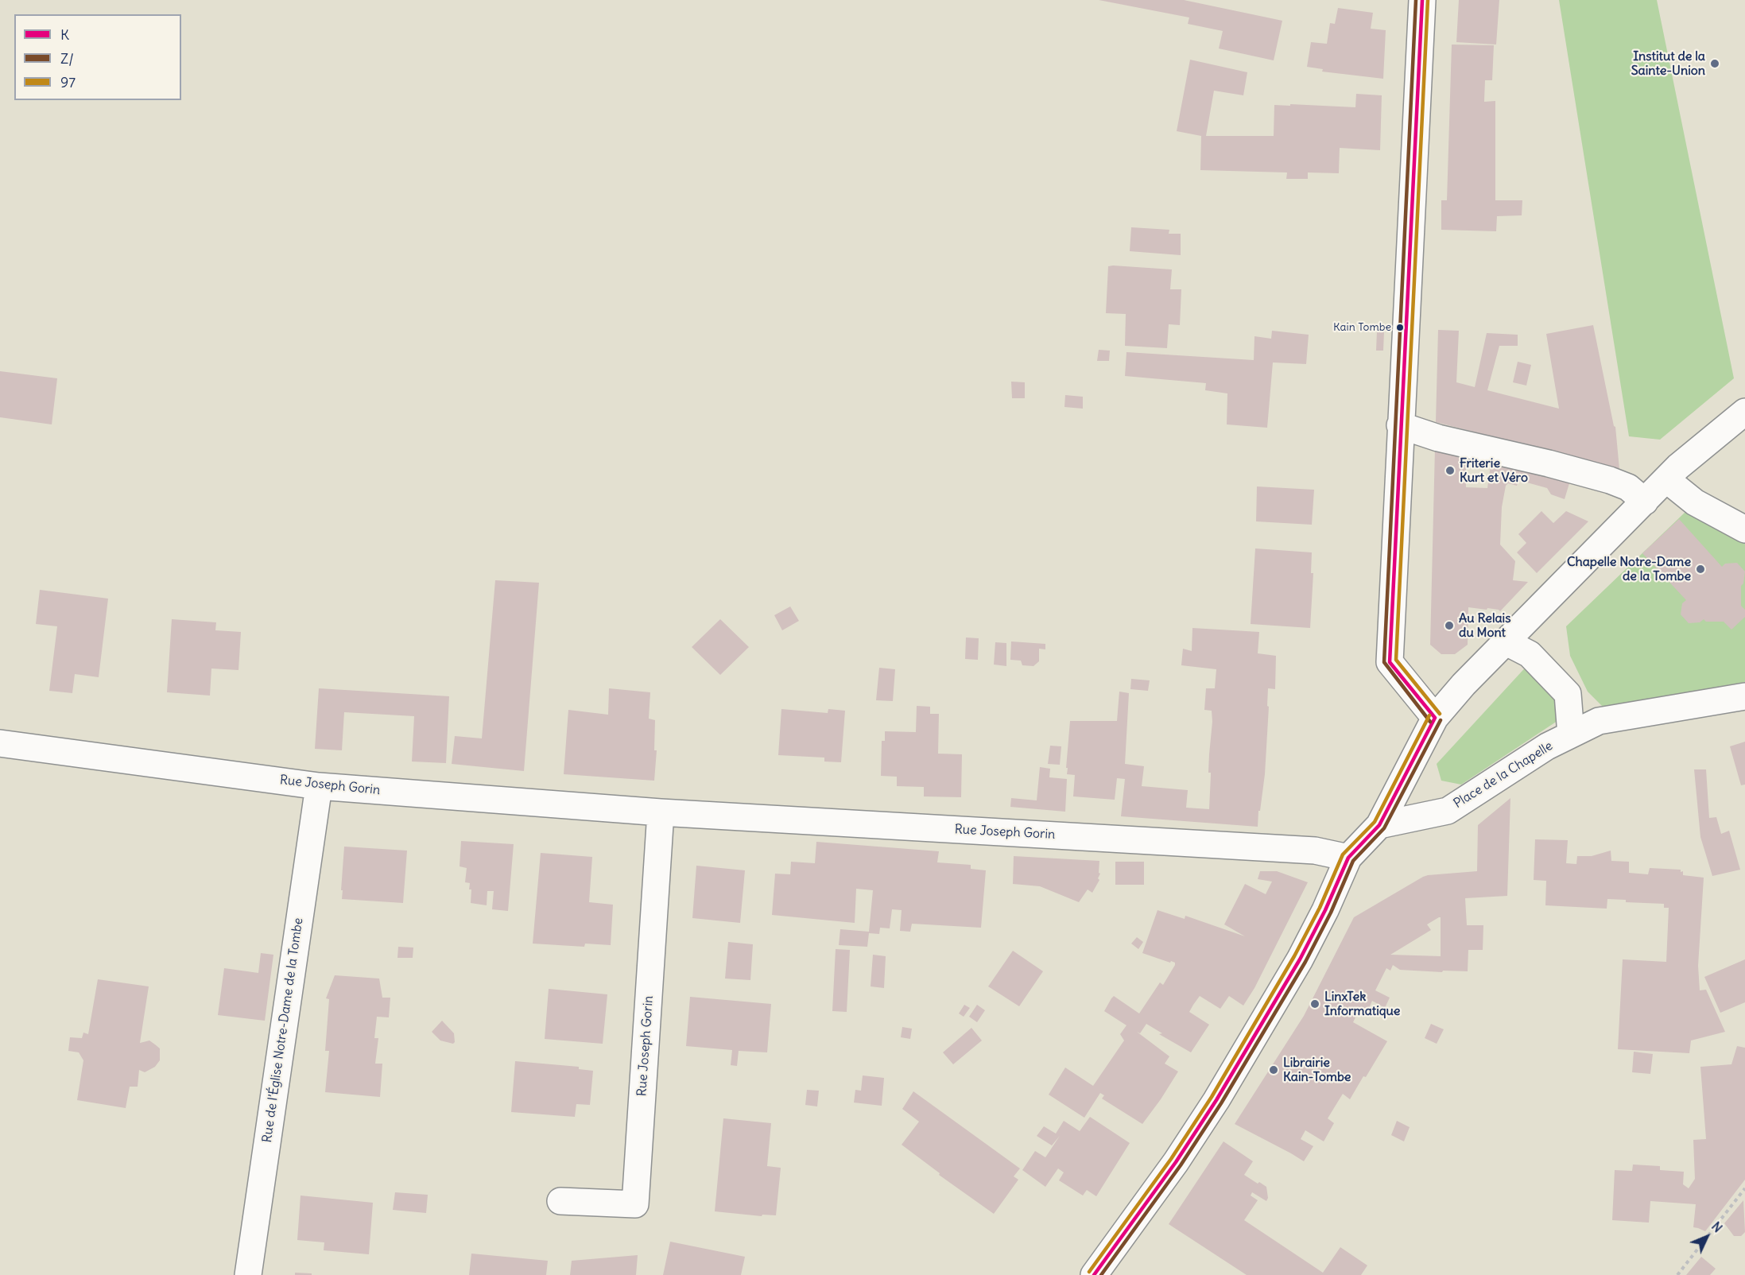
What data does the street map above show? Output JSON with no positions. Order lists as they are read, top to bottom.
{
  "streets": {
    "street": ["Place de la Chapelle", "Rue Joseph Gorin", "Rue de l’Église Notre-Dame de la Tombe"]
  },
  "crossings": [
    ["Rue Joseph Gorin", "Rue de l’Église Notre-Dame de la Tombe"]
  ],
  "places": [
    "Institut de la Sainte-Union",
    "Kain Tombe",
    "Friterie Kurt et Véro",
    "Chapelle Notre-Dame de la Tombe",
    "Au Relais du Mont",
    "LinxTek Informatique",
    "Librairie Kain-Tombe"
  ],
  "lines": ["transit line K", "transit line Z/", "transit line 97"],
  "legend": ["K", "Z/", "97"],
  "north": "top right"
}
